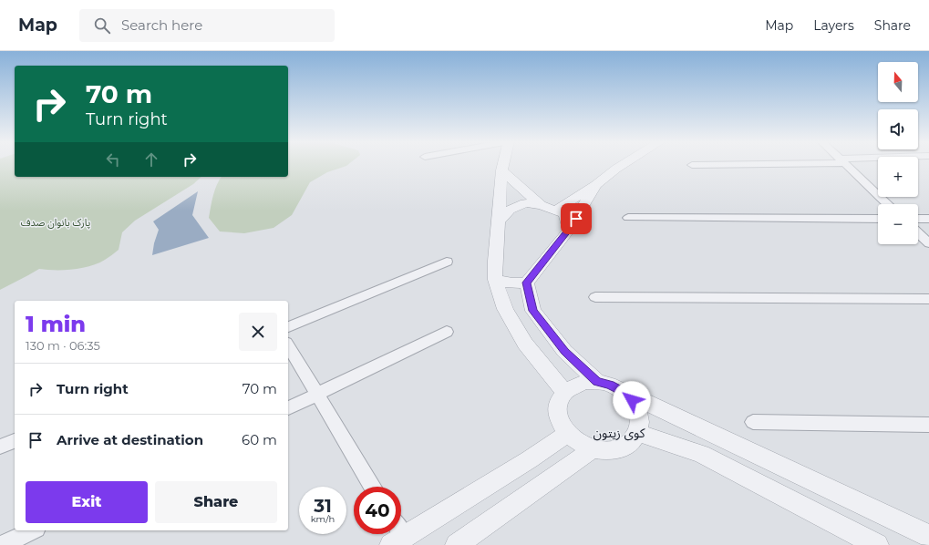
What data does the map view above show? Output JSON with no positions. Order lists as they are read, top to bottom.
{
  "districts": ["کوی زیتون"],
  "parks": ["پارک بانوان صدف"],
  "north": "top",
  "page": {
    "header": "Map",
    "search": "Search here",
    "nav": ["Map", "Layers", "Share"],
    "map_buttons": ["+", "−"],
    "turn": ["70 m", "Turn right"],
    "heading": ["1 min", "130 m · 06:35"],
    "list": [
      {
        "name": "Turn right",
        "value": "70 m"
      },
      {
        "name": "Arrive at destination",
        "value": "60 m"
      }
    ],
    "buttons": ["Exit", "Share"],
    "speed": "31 km/h",
    "limit": "40"
  }
}
